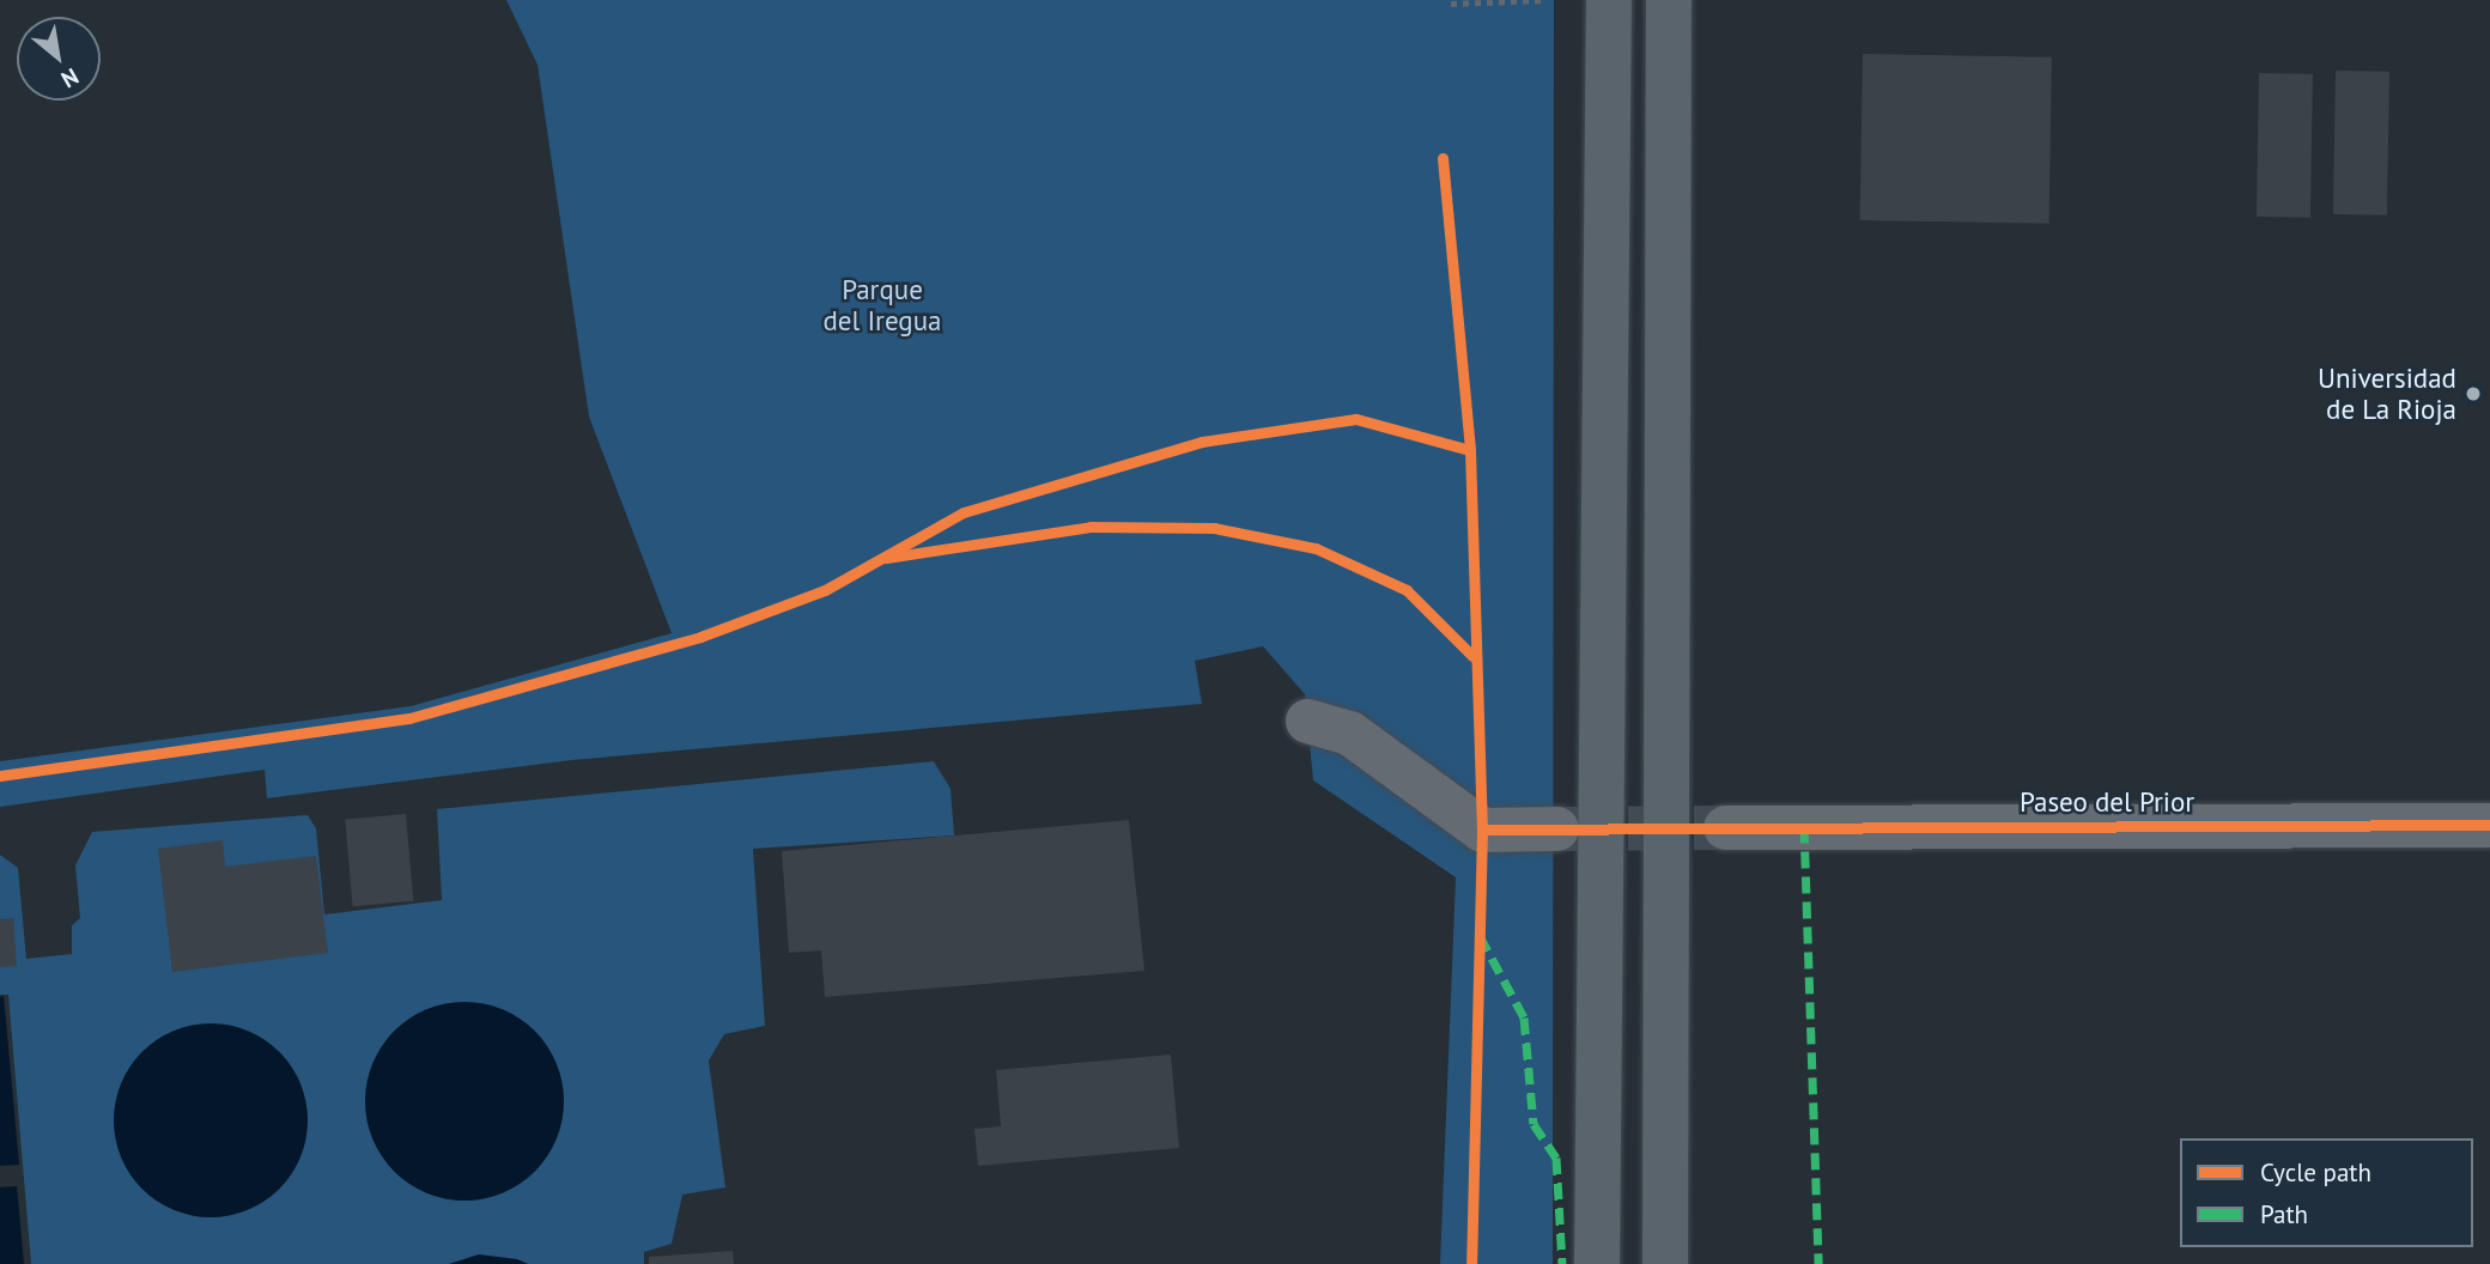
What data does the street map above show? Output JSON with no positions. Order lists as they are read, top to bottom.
{
  "streets": {
    "street": ["Paseo del Prior"]
  },
  "parks": ["Parque del Iregua"],
  "places": ["Universidad de La Rioja"],
  "legend": ["Cycle path", "Path"],
  "north": "bottom right"
}
